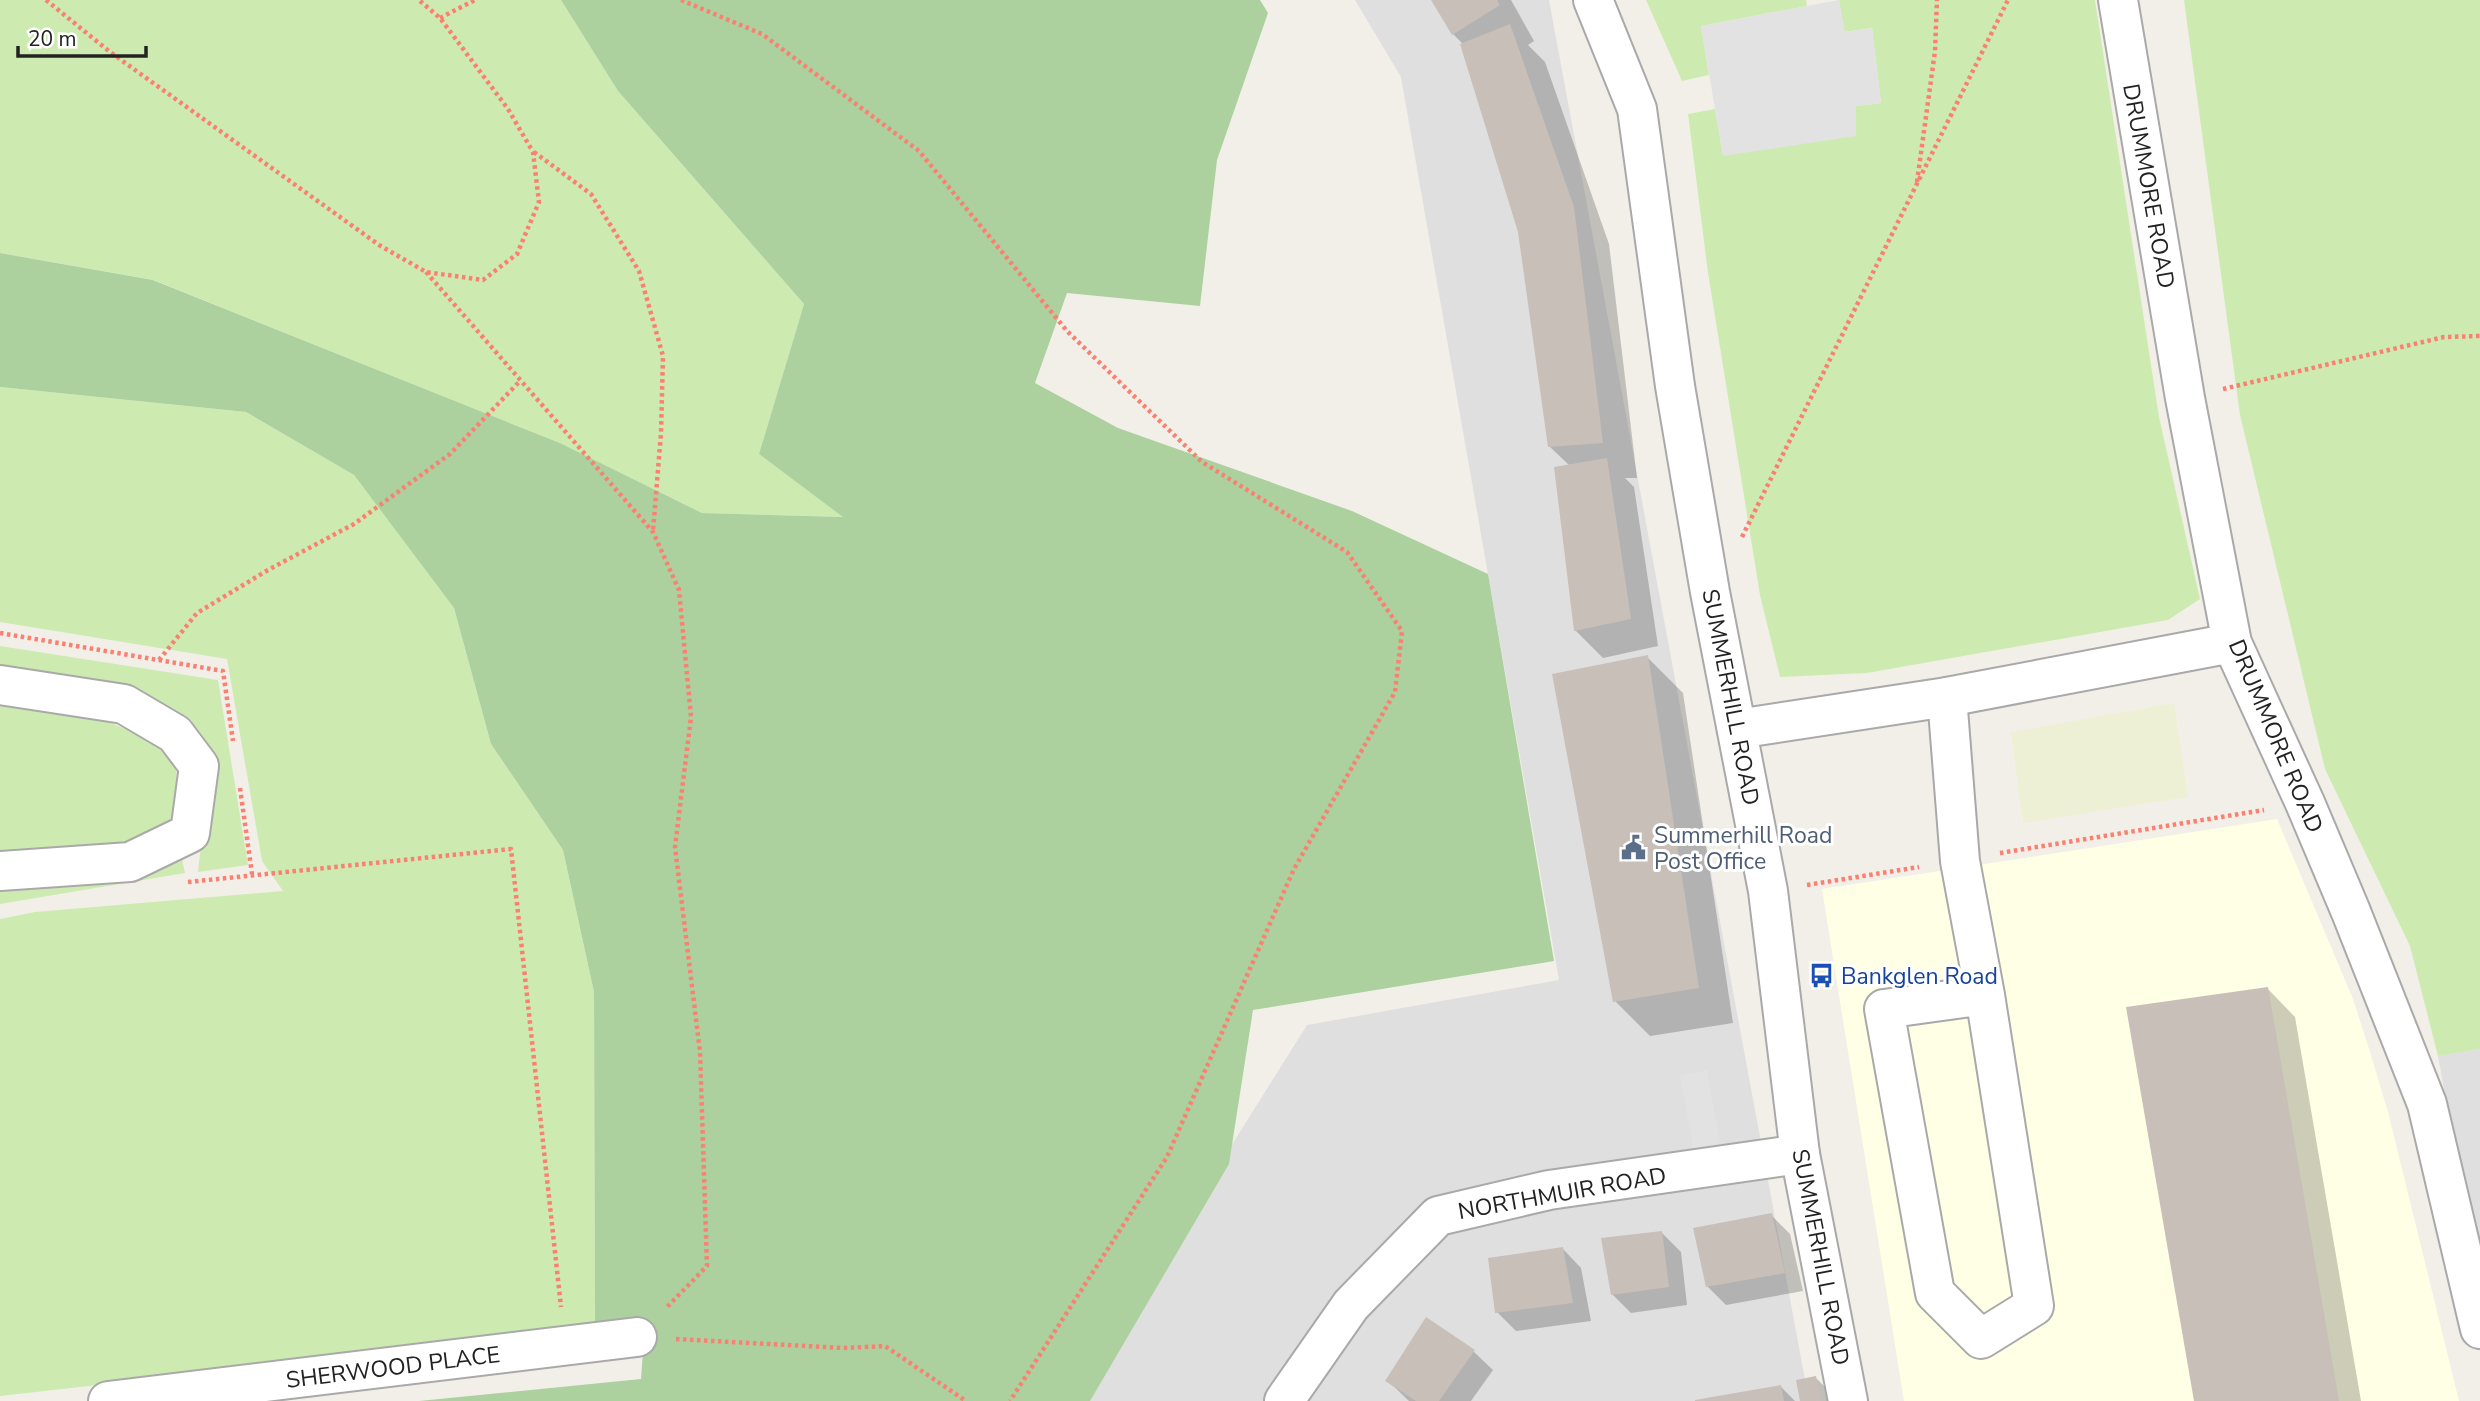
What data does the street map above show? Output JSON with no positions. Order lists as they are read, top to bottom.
{
  "streets": {
    "street": [
      "DRUMMORE ROAD",
      "SUMMERHILL ROAD",
      "NORTHMUIR ROAD",
      "SHERWOOD PLACE"
    ]
  },
  "crossings": [
    ["SUMMERHILL ROAD", "NORTHMUIR ROAD"]
  ],
  "places": {
    "public building": ["Summerhill Road Post Office"],
    "bus stop": ["Bankglen Road"]
  },
  "scale_bar": "20 m"
}
